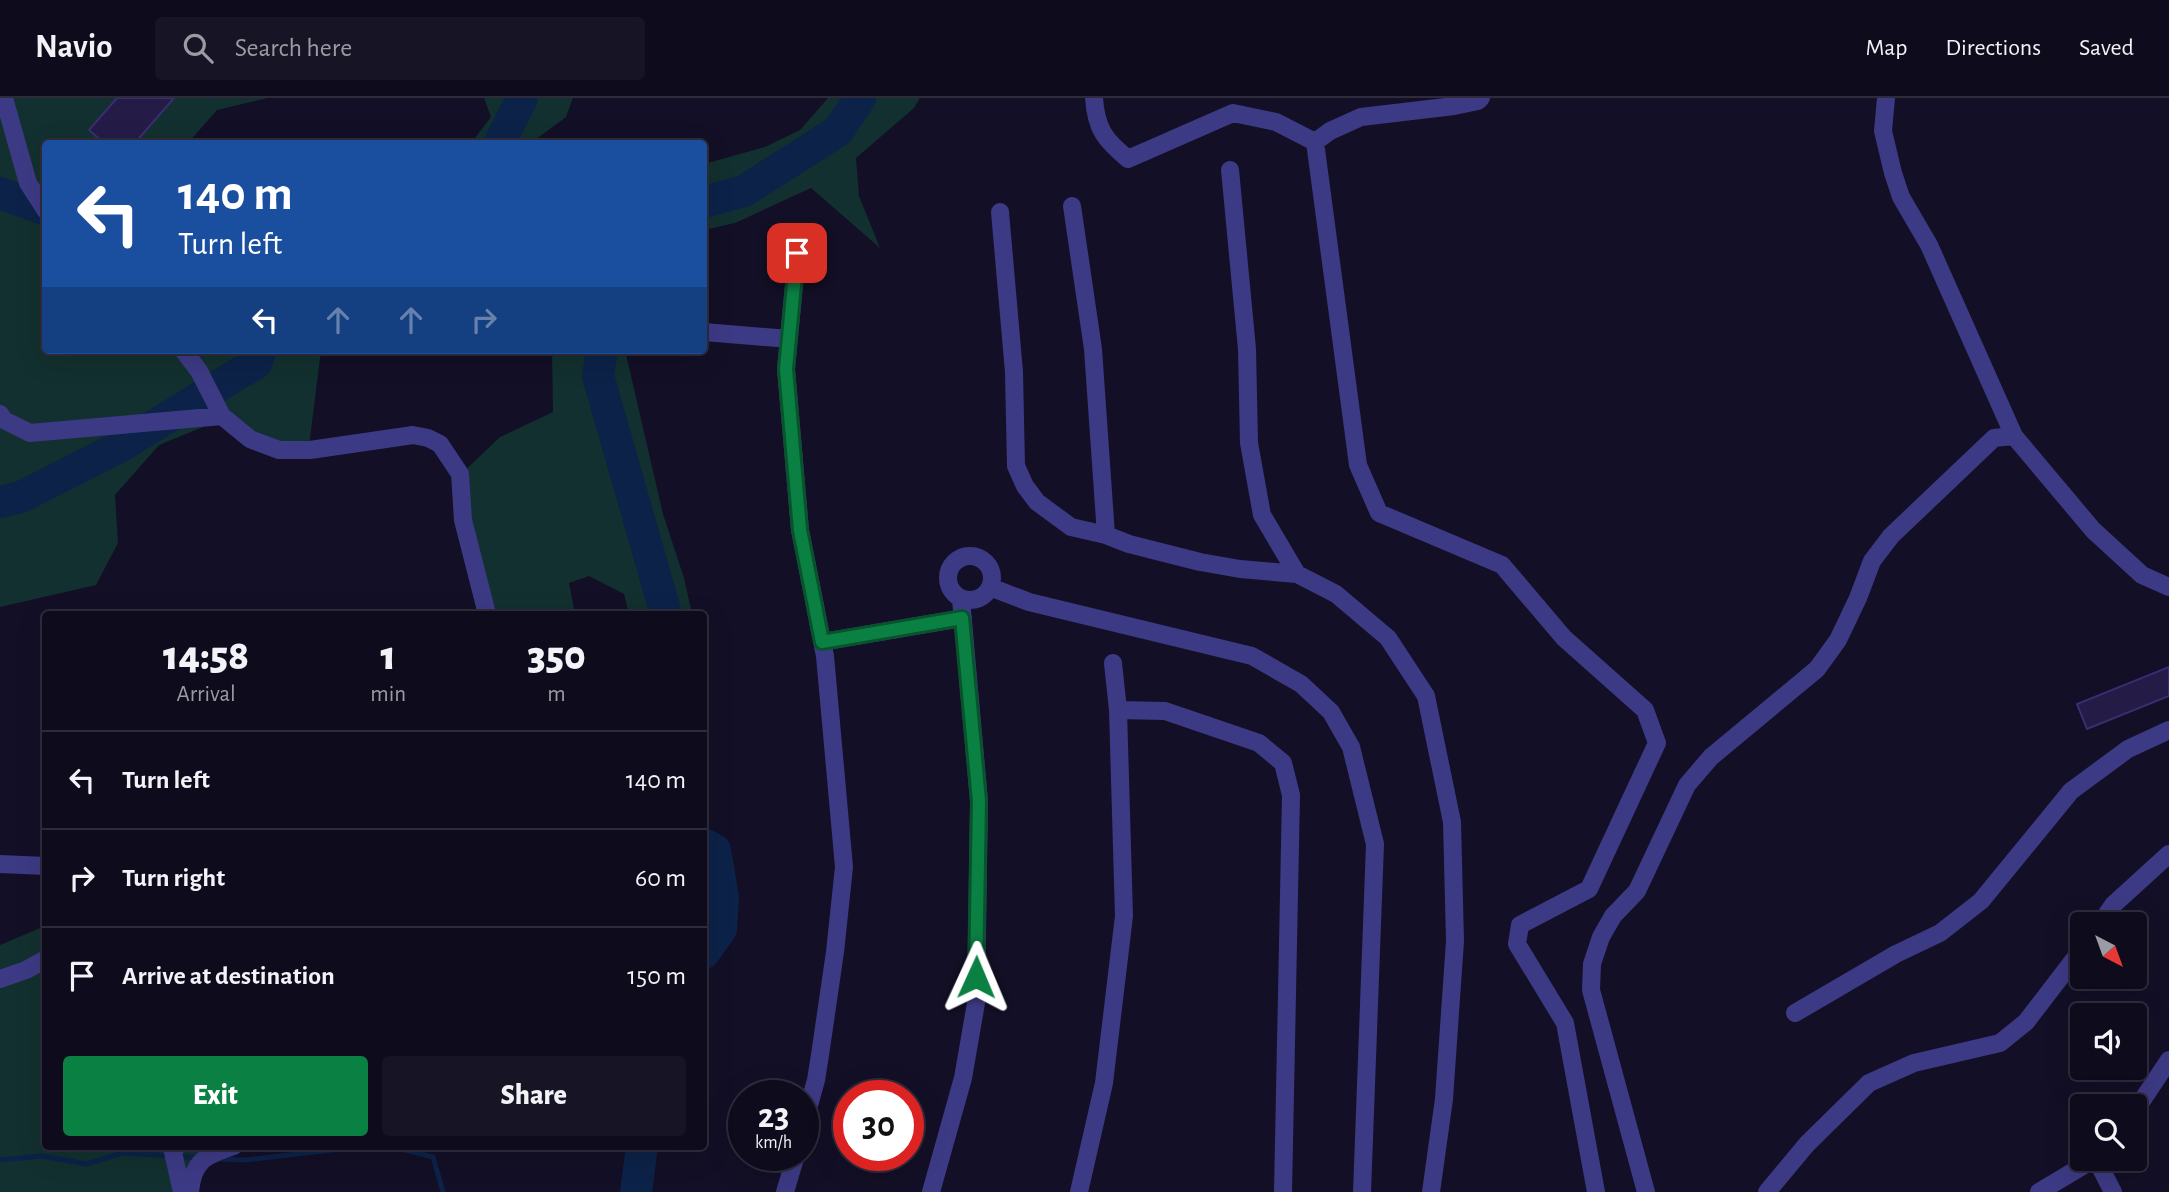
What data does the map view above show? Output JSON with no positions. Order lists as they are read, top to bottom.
{
  "north": "bottom right",
  "page": {
    "header": "Navio",
    "search": "Search here",
    "nav": ["Map", "Directions", "Saved"],
    "turn": ["140 m", "Turn left"],
    "eta": [
      "14:58",
      "Arrival",
      "1",
      "min",
      "350",
      "m"
    ],
    "list": [
      {
        "name": "Turn left",
        "value": "140 m"
      },
      {
        "name": "Turn right",
        "value": "60 m"
      },
      {
        "name": "Arrive at destination",
        "value": "150 m"
      }
    ],
    "buttons": ["Exit", "Share"],
    "speed": "23 km/h",
    "limit": "30"
  }
}
